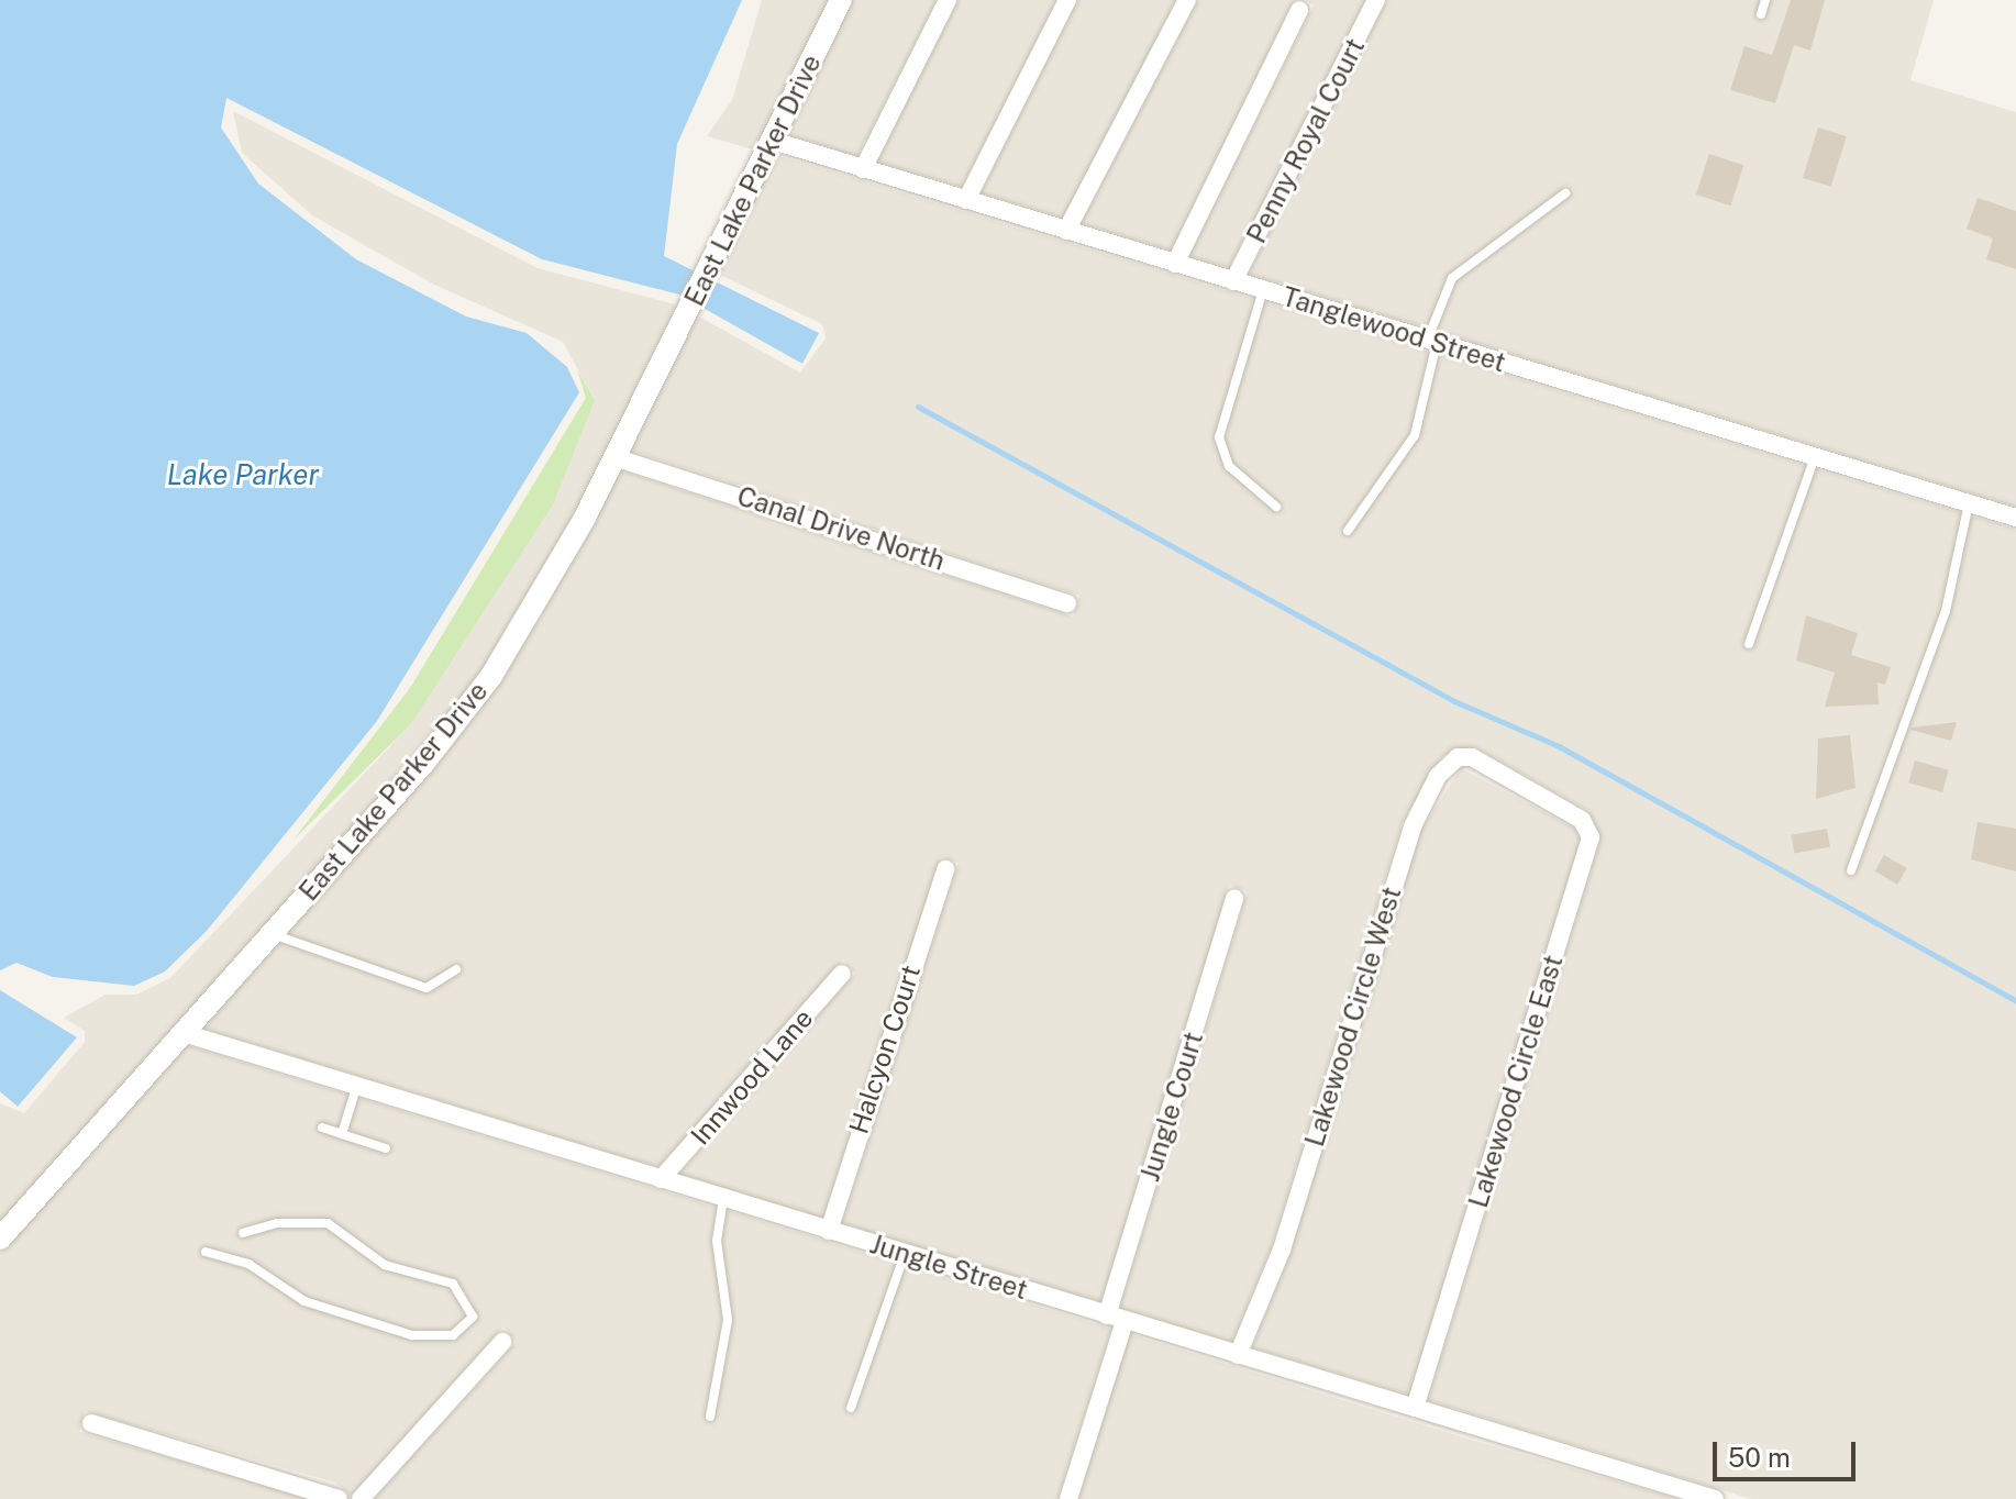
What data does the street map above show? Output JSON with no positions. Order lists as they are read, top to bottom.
{
  "streets": {
    "street": [
      "Penny Royal Court",
      "East Lake Parker Drive",
      "Tanglewood Street",
      "Canal Drive North",
      "Lakewood Circle West",
      "Halcyon Court",
      "Innwood Lane",
      "Lakewood Circle East",
      "Jungle Court",
      "Jungle Street"
    ]
  },
  "crossings": [
    ["Penny Royal Court", "Tanglewood Street"],
    ["East Lake Parker Drive", "Tanglewood Street"],
    ["East Lake Parker Drive", "Canal Drive North"],
    ["East Lake Parker Drive", "Jungle Street"],
    ["Lakewood Circle West", "Lakewood Circle East"],
    ["Lakewood Circle West", "Jungle Street"],
    ["Halcyon Court", "Jungle Street"],
    ["Innwood Lane", "Jungle Street"],
    ["Lakewood Circle East", "Jungle Street"],
    ["Jungle Court", "Jungle Street"]
  ],
  "water": ["Lake Parker"],
  "scale_bar": "50 m"
}
